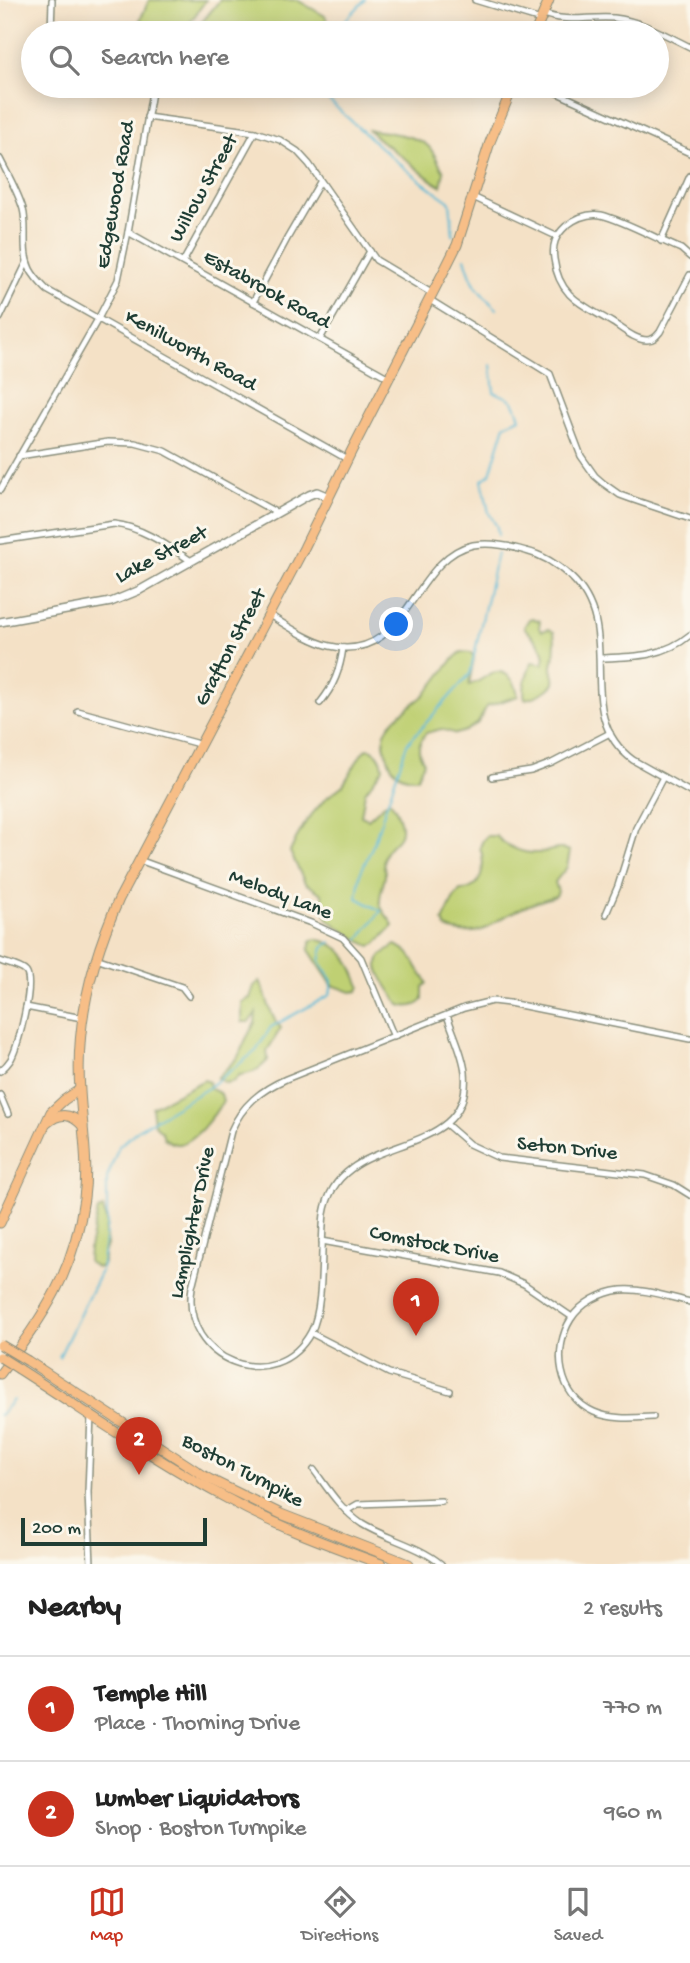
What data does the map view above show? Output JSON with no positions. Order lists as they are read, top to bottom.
{
  "streets": {
    "main road": ["Grafton Street", "Boston Turnpike"],
    "street": [
      "Willow Street",
      "Edgewood Road",
      "Estabrook Road",
      "Kenilworth Road",
      "Lake Street",
      "Melody Lane",
      "Seton Drive",
      "Lamplighter Drive",
      "Comstock Drive"
    ]
  },
  "crossings": [
    ["Willow Street", "Estabrook Road"],
    ["Edgewood Road", "Estabrook Road"],
    ["Edgewood Road", "Kenilworth Road"],
    ["Estabrook Road", "Grafton Street"],
    ["Kenilworth Road", "Grafton Street"],
    ["Lake Street", "Grafton Street"],
    ["Grafton Street", "Melody Lane"],
    ["Melody Lane", "Lamplighter Drive"]
  ],
  "scale_bar": "200 m",
  "page": {
    "search": "Search here",
    "pins": ["1", "2"],
    "scale": "200 m",
    "heading": ["Nearby", "2 results"],
    "list": [
      {
        "mark": "1",
        "name": "Temple Hill",
        "note": "Place · Thorning Drive",
        "value": "770 m"
      },
      {
        "mark": "2",
        "name": "Lumber Liquidators",
        "note": "Shop · Boston Turnpike",
        "value": "960 m"
      }
    ],
    "nav": ["Map", "Directions", "Saved"]
  }
}
